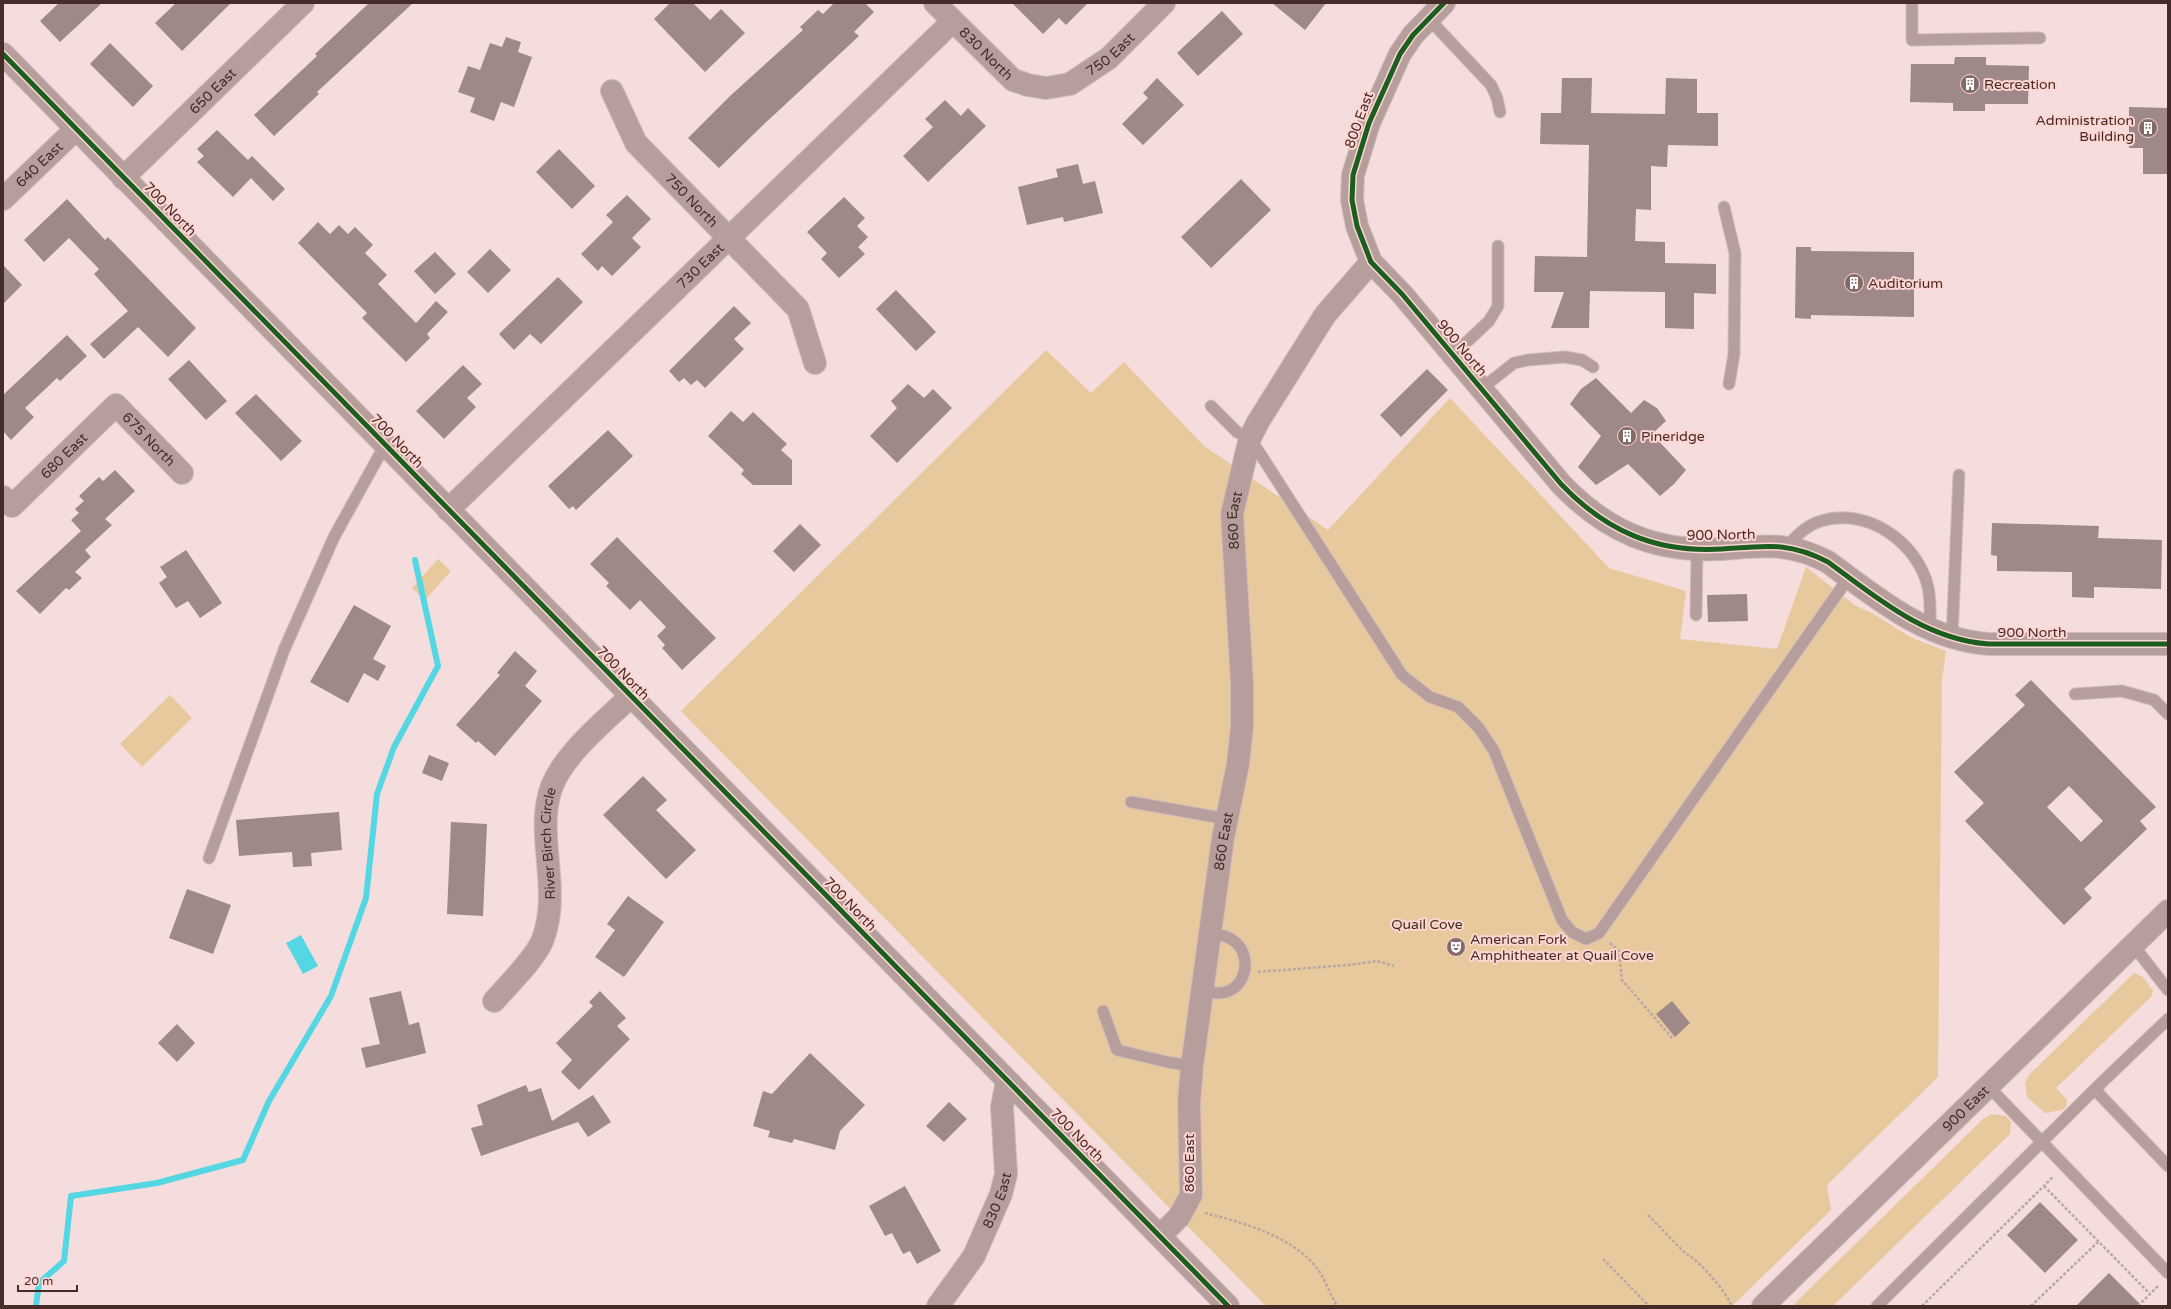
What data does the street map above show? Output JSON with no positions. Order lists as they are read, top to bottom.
{
  "streets": {
    "street": [
      "830 North",
      "750 East",
      "650 East",
      "800 East",
      "640 East",
      "750 North",
      "700 North",
      "730 East",
      "900 North",
      "675 North",
      "680 East",
      "860 East",
      "River Birch Circle",
      "900 East",
      "830 East"
    ]
  },
  "crossings": [
    ["830 North", "750 East"],
    ["830 North", "730 East"],
    ["650 East", "700 North"],
    ["800 East", "900 North"],
    ["640 East", "700 North"],
    ["750 North", "730 East"],
    ["700 North", "730 East"],
    ["700 North", "860 East"],
    ["700 North", "River Birch Circle"],
    ["700 North", "830 East"],
    ["675 North", "680 East"]
  ],
  "parks": ["Quail Cove"],
  "places": {
    "building": [
      "Recreation",
      "Administration Building",
      "Auditorium",
      "Pineridge"
    ],
    "theatre": ["American Fork Amphitheater at Quail Cove"]
  },
  "scale_bar": "20 m"
}
